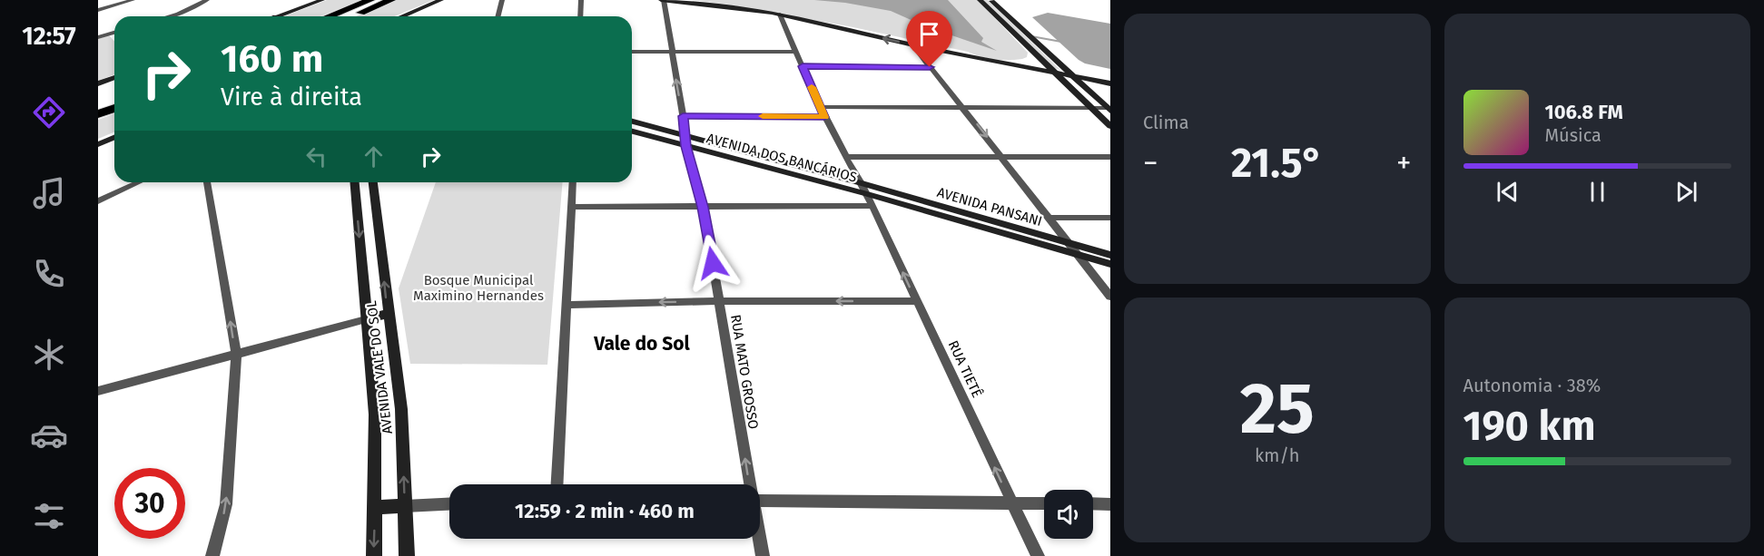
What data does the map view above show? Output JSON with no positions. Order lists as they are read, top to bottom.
{
  "streets": {
    "main road": ["AVENIDA DOS BANCÁRIOS", "AVENIDA PANSANI", "AVENIDA VALE DO SOL"],
    "street": ["RUA TIETÊ", "RUA MATO GROSSO"]
  },
  "crossings": [
    ["AVENIDA DOS BANCÁRIOS", "AVENIDA PANSANI"],
    ["AVENIDA DOS BANCÁRIOS", "RUA TIETÊ"],
    ["AVENIDA DOS BANCÁRIOS", "RUA MATO GROSSO"],
    ["AVENIDA PANSANI", "RUA TIETÊ"]
  ],
  "one_way": ["RUA TIETÊ", "RUA MATO GROSSO"],
  "districts": ["Vale do Sol"],
  "parks": ["Bosque Municipal Maximino Hernandes"],
  "page": {
    "tabs": "12:57",
    "tile": [
      "Clima",
      ["25", "km/h"],
      ["Autonomia · 38%", "190 km"]
    ],
    "turn": ["160 m", "Vire à direita"],
    "song": ["106.8 FM", "Música"],
    "heat": ["−", "21.5°", "+"],
    "limit": "30",
    "trip": "12:59 · 2 min · 460 m"
  }
}
